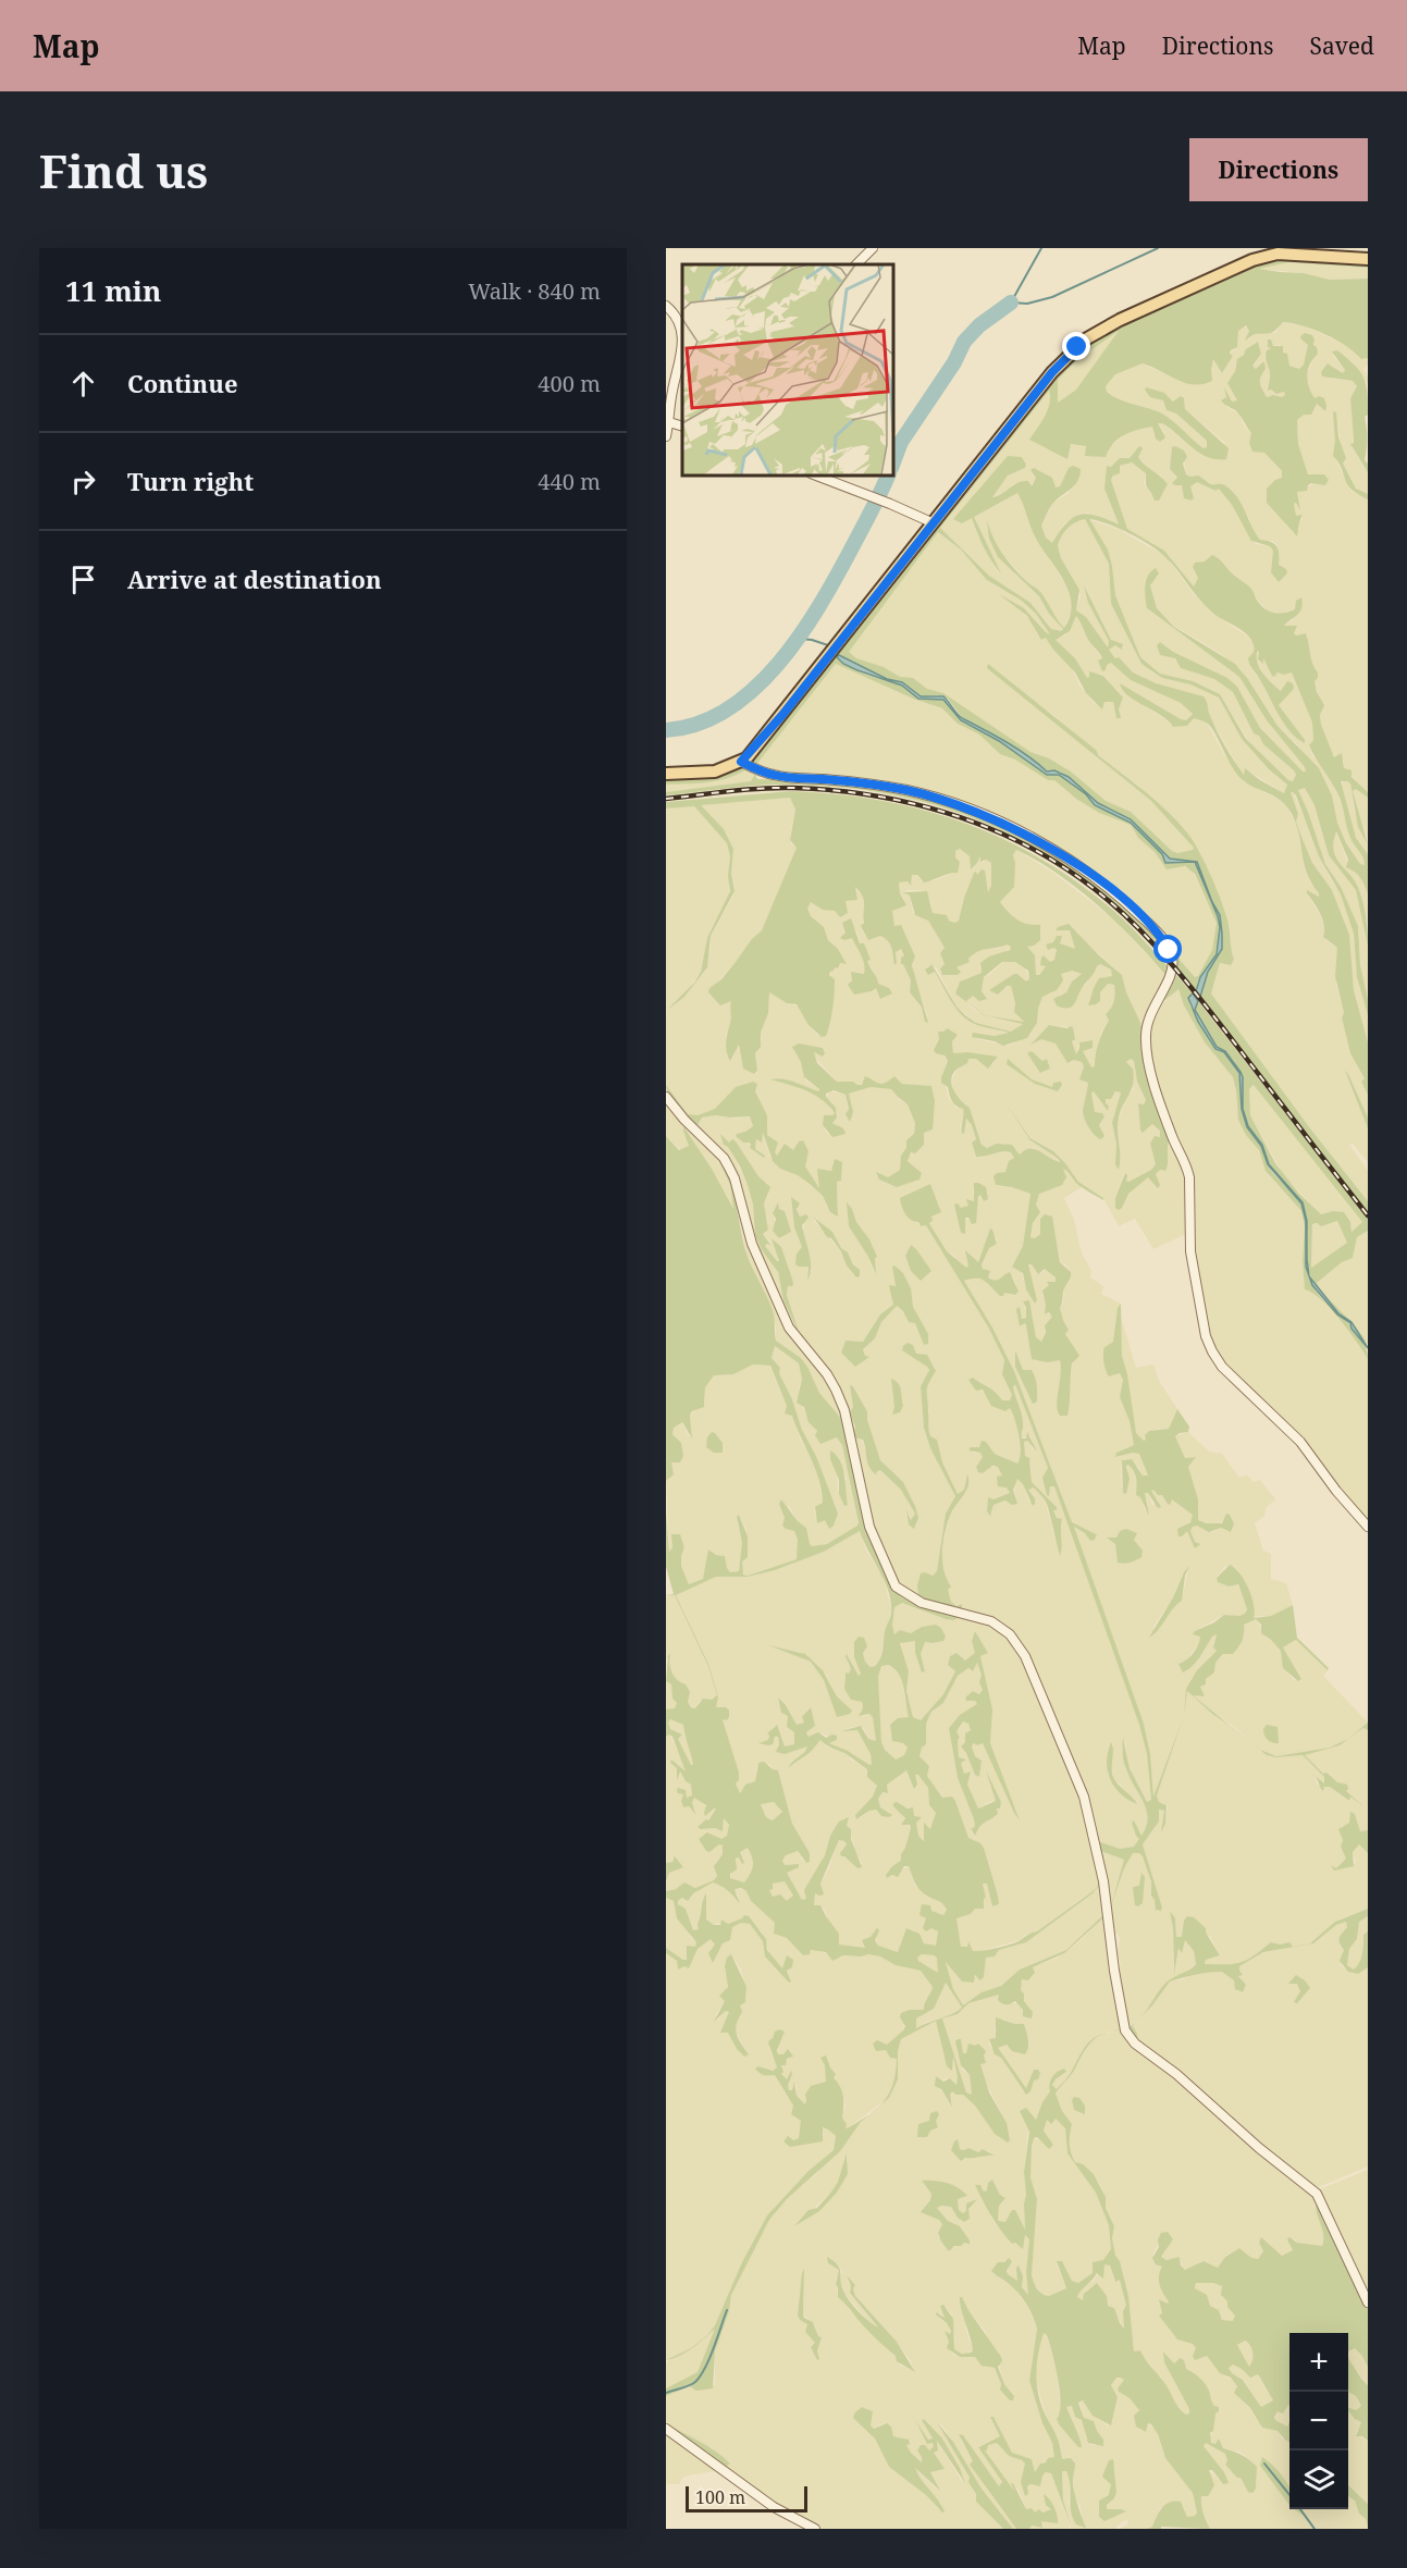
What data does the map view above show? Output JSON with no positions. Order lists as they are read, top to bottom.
{
  "scale_bar": "100 m",
  "page": {
    "header": "Map",
    "nav": ["Map", "Directions", "Saved"],
    "buttons": "Directions",
    "title": "Find us",
    "heading": ["11 min", "Walk · 840 m"],
    "list": [
      ["Continue", "400 m"],
      ["Turn right", "440 m"],
      "Arrive at destination"
    ],
    "map_buttons": ["+", "−"],
    "scale": "100 m"
  }
}
